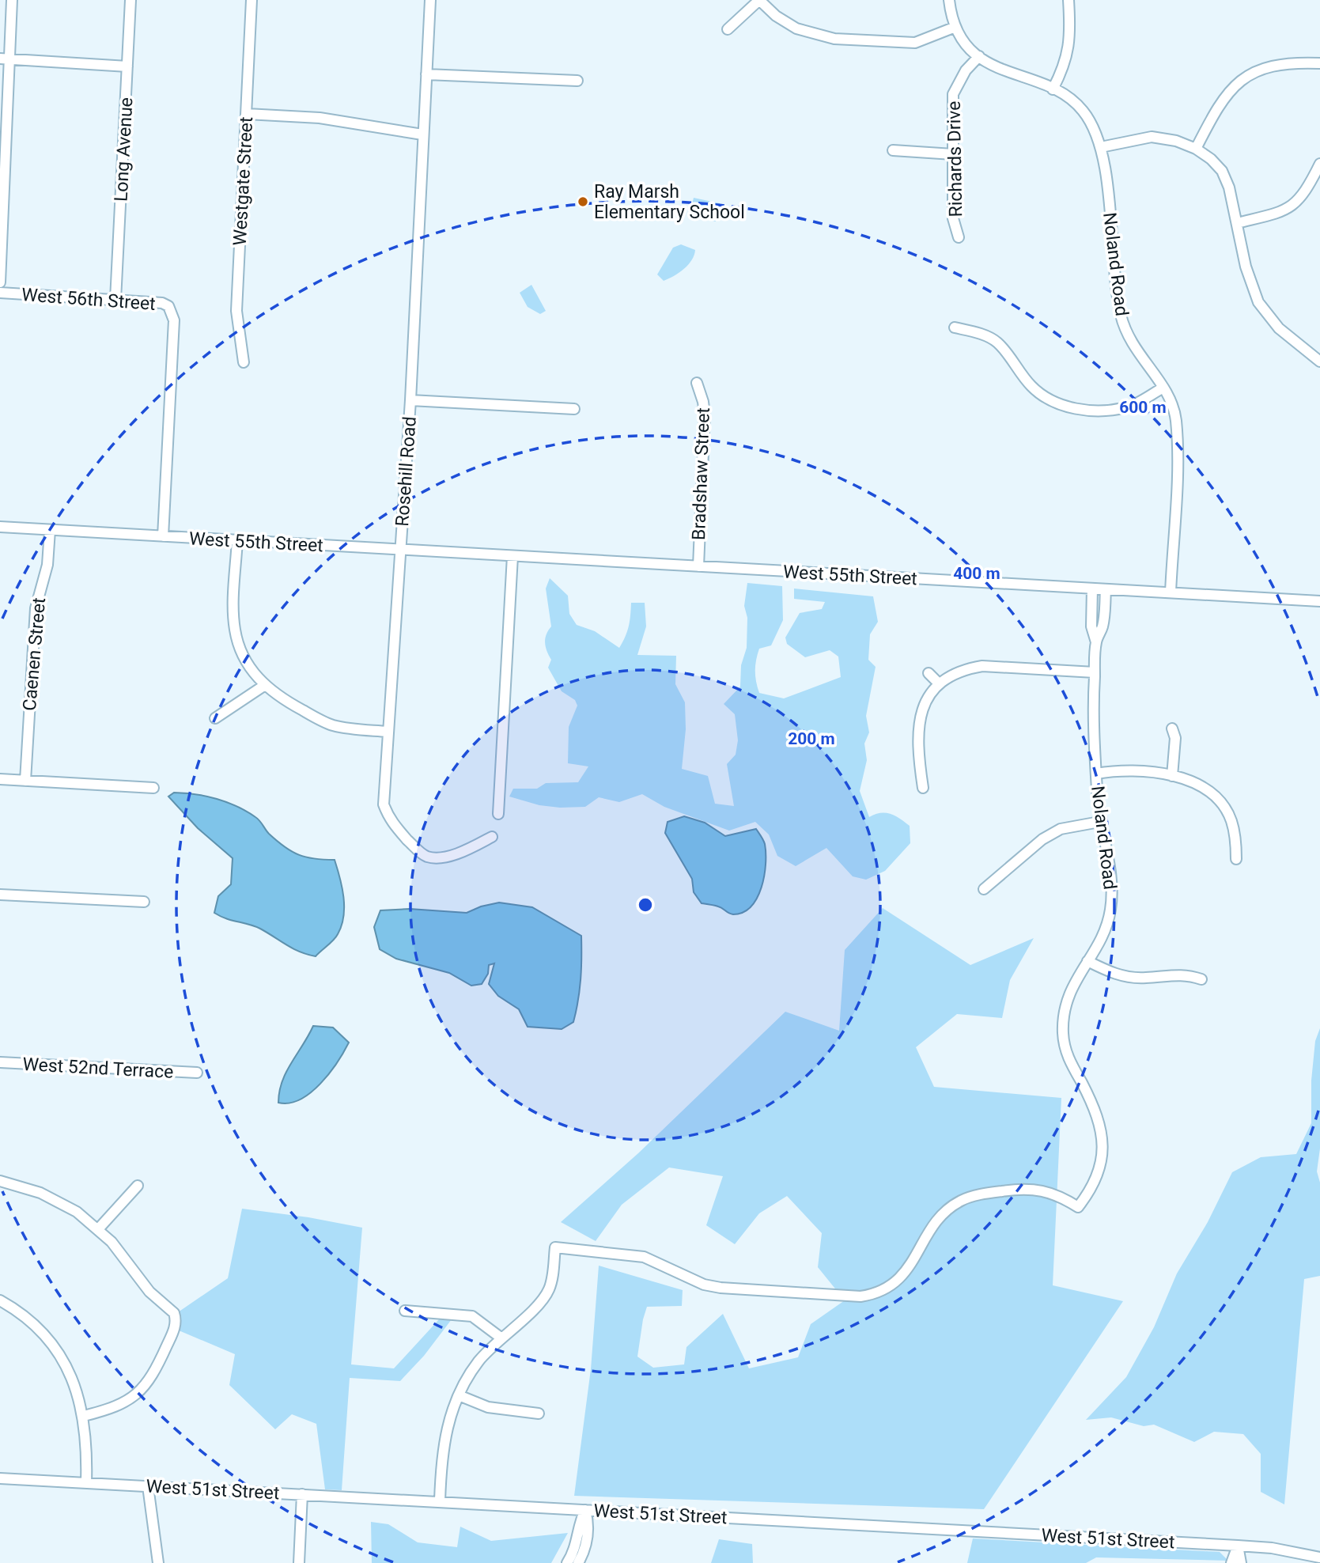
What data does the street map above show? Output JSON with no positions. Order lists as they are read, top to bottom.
{
  "streets": {
    "street": [
      "Long Avenue",
      "Richards Drive",
      "Westgate Street",
      "Noland Road",
      "West 56th Street",
      "Rosehill Road",
      "Bradshaw Street",
      "West 55th Street",
      "Caenen Street",
      "West 52nd Terrace",
      "West 51st Street"
    ]
  },
  "crossings": [
    ["Long Avenue", "West 56th Street"],
    ["Richards Drive", "Noland Road"],
    ["Noland Road", "West 55th Street"],
    ["West 56th Street", "West 55th Street"],
    ["Rosehill Road", "West 55th Street"],
    ["Bradshaw Street", "West 55th Street"],
    ["West 55th Street", "Caenen Street"]
  ],
  "places": ["Ray Marsh Elementary School"],
  "rings": ["600 m", "400 m", "200 m"]
}
